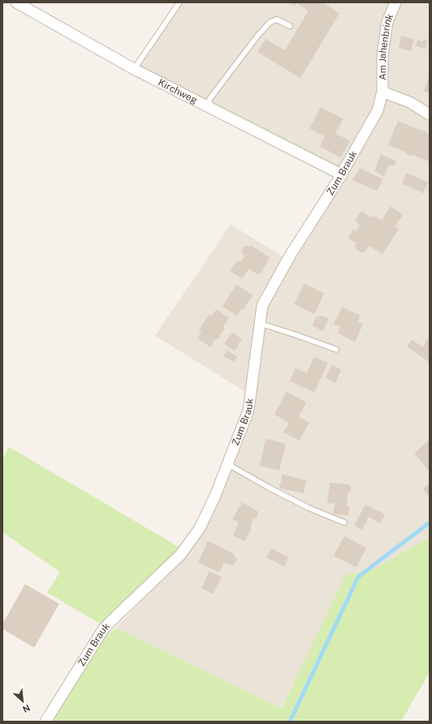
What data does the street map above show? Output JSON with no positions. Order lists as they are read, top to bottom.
{
  "streets": {
    "street": ["Am Jahenbrink", "Kirchweg", "Zum Brauk"]
  },
  "crossings": [
    ["Am Jahenbrink", "Zum Brauk"],
    ["Kirchweg", "Zum Brauk"]
  ],
  "north": "bottom right"
}
